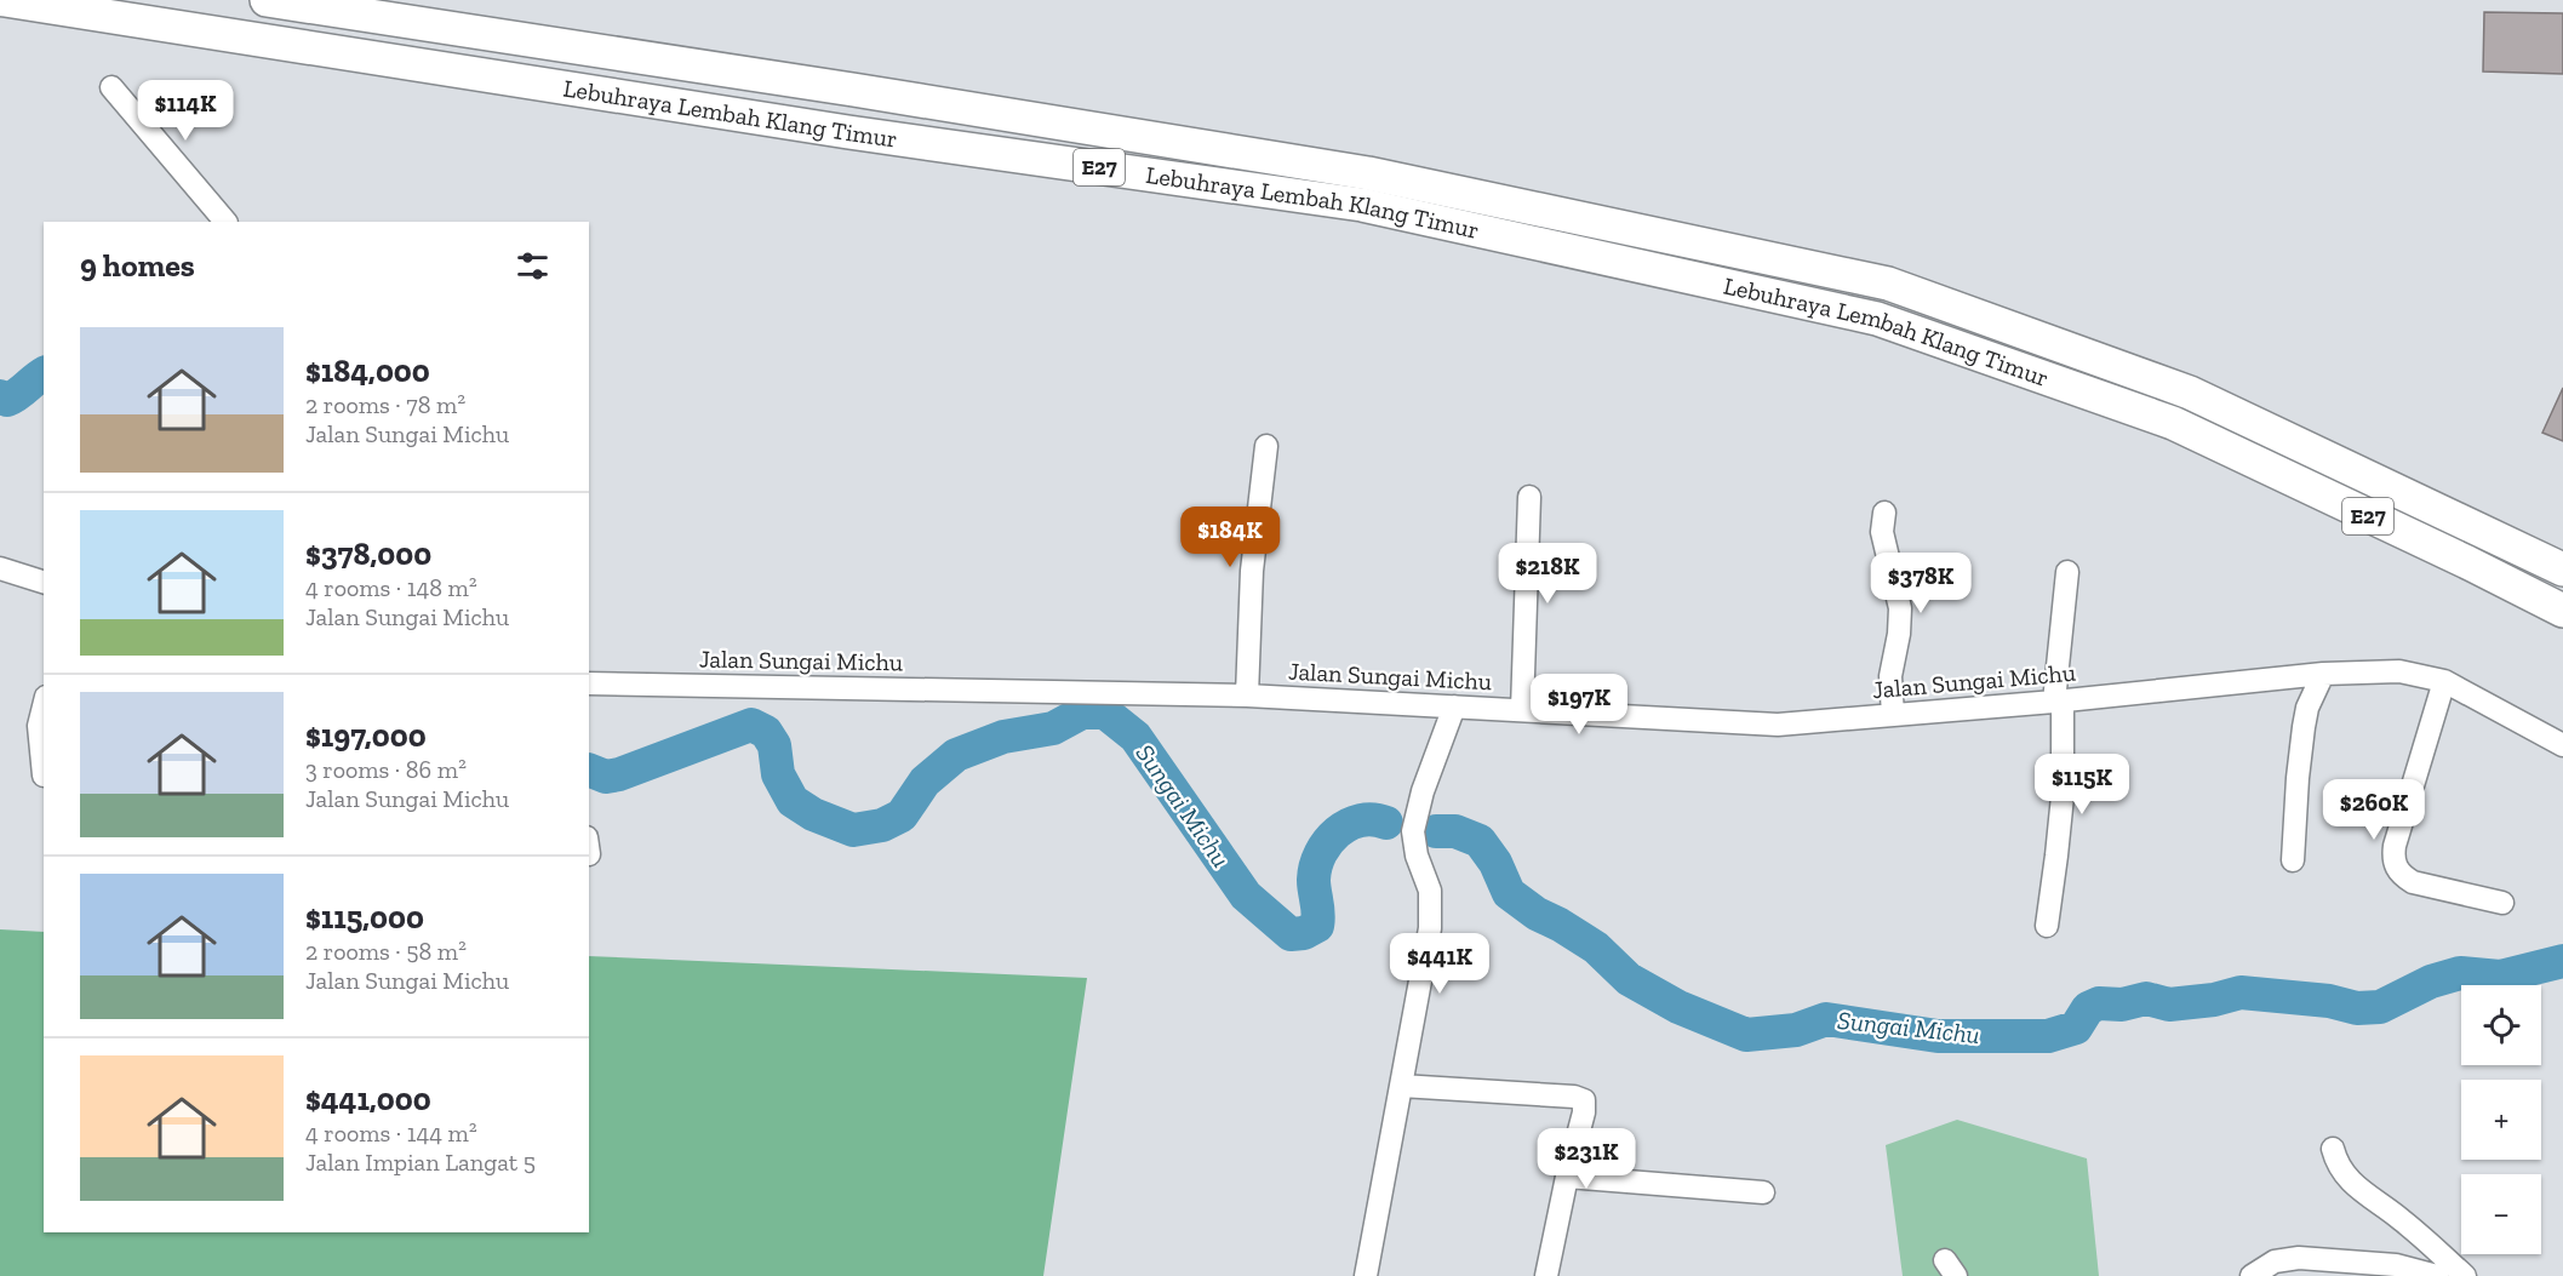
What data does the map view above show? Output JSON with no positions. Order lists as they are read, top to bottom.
{
  "streets": {
    "highway": ["Lebuhraya Lembah Klang Timur", "E27"],
    "street": ["Jalan Sungai Michu"]
  },
  "water": ["Sungai Michu"],
  "page": {
    "price": [
      "$114K",
      "$184K",
      "$218K",
      "$378K",
      "$197K",
      "$115K",
      "$260K",
      "$441K",
      "$231K"
    ],
    "heading": "9 homes",
    "list": [
      {
        "name": "$184,000",
        "note": "2 rooms · 78 m² · Jalan Sungai Michu"
      },
      {
        "name": "$378,000",
        "note": "4 rooms · 148 m² · Jalan Sungai Michu"
      },
      {
        "name": "$197,000",
        "note": "3 rooms · 86 m² · Jalan Sungai Michu"
      },
      {
        "name": "$115,000",
        "note": "2 rooms · 58 m² · Jalan Sungai Michu"
      },
      {
        "name": "$441,000",
        "note": "4 rooms · 144 m² · Jalan Impian Langat 5"
      }
    ],
    "map_buttons": ["+", "−"]
  }
}
